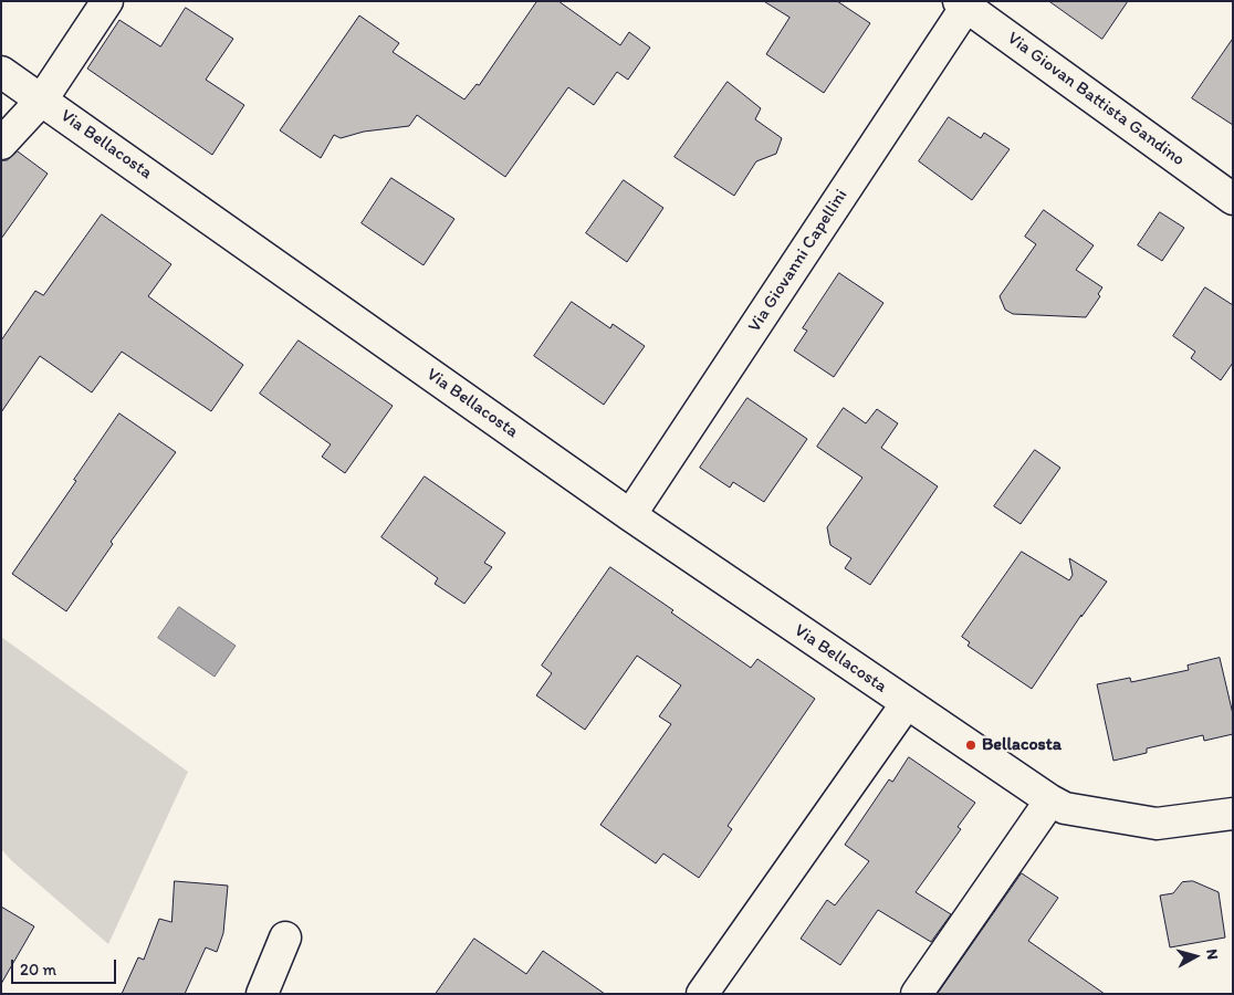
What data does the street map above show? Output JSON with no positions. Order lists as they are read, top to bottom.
{
  "streets": {
    "street": ["Via Giovan Battista Gandino", "Via Bellacosta", "Via Giovanni Capellini"]
  },
  "crossings": [
    ["Via Giovan Battista Gandino", "Via Giovanni Capellini"],
    ["Via Bellacosta", "Via Giovanni Capellini"]
  ],
  "places": ["Bellacosta"],
  "scale_bar": "20 m",
  "north": "right"
}
